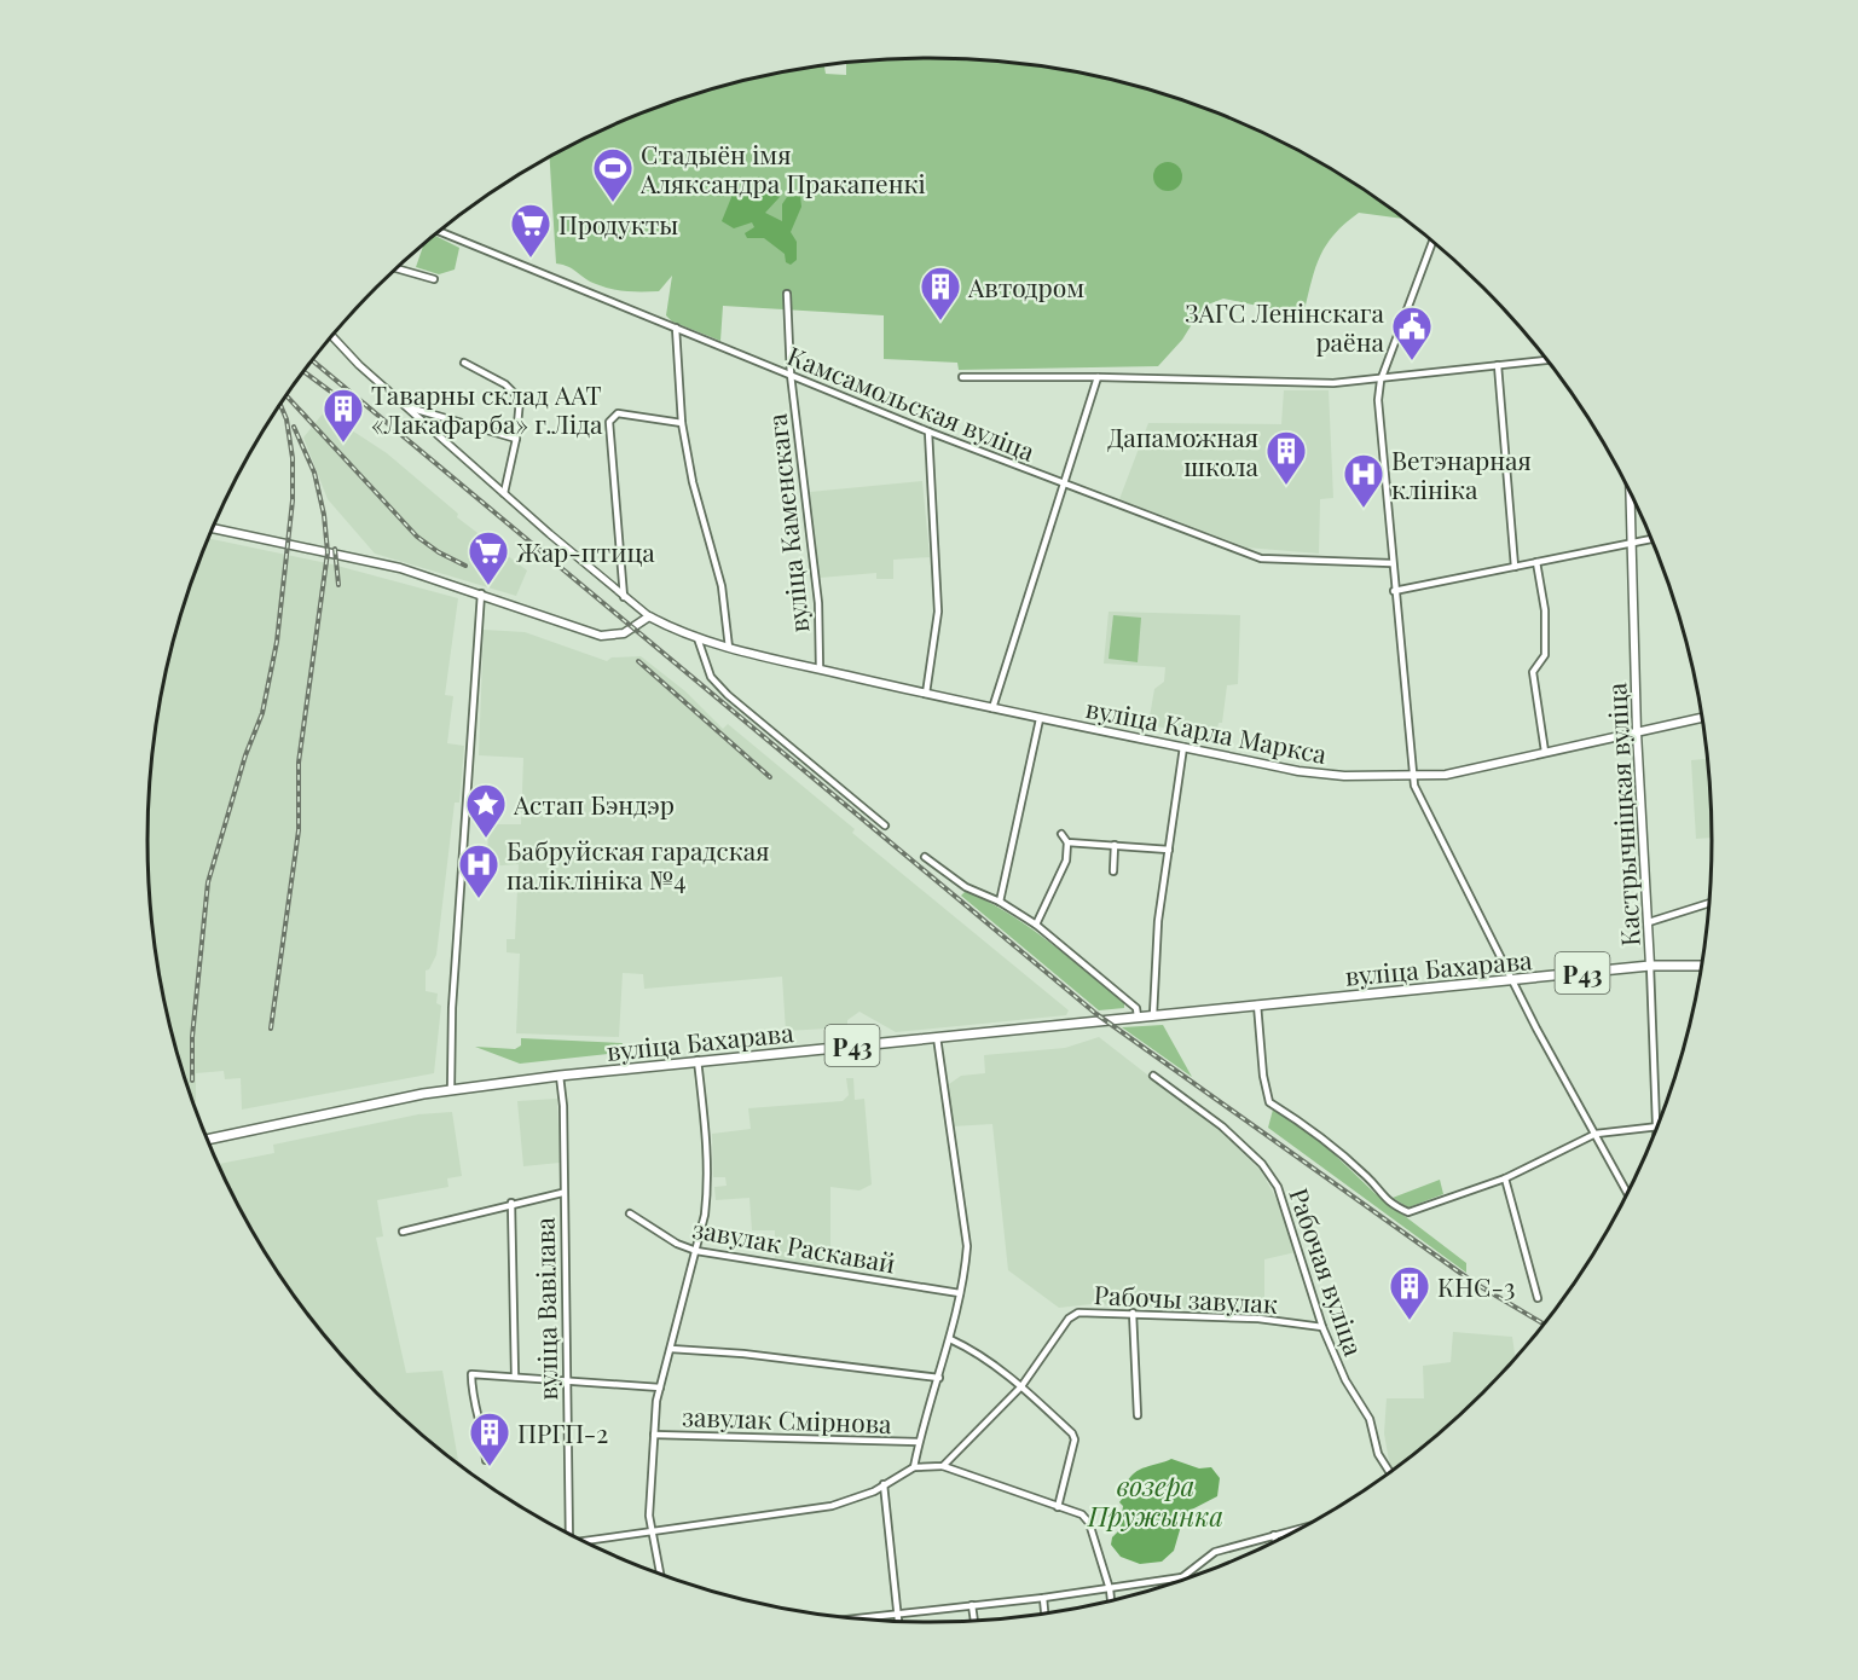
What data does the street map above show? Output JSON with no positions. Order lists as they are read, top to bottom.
{
  "streets": {
    "main road": [
      "вуліца Карла Маркса",
      "Кастрычніцкая вуліца",
      "вуліца Бахарава",
      "Р43"
    ],
    "street": [
      "Камсамольская вуліца",
      "вуліца Каменскага",
      "завулак Раскавай",
      "Рабочая вуліца",
      "Рабочы завулак",
      "вуліца Вавілава",
      "завулак Смірнова"
    ]
  },
  "crossings": [
    ["Камсамольская вуліца", "вуліца Каменскага"],
    ["вуліца Каменскага", "вуліца Карла Маркса"],
    ["вуліца Карла Маркса", "Кастрычніцкая вуліца"],
    ["Кастрычніцкая вуліца", "вуліца Бахарава"],
    ["вуліца Бахарава", "вуліца Вавілава"],
    ["Рабочая вуліца", "Рабочы завулак"]
  ],
  "water": ["возера Пружынка"],
  "places": {
    "sports": ["Стадыён імя Аляксандра Пракапенкі"],
    "supermarket": ["Продукты", "Жар-птица"],
    "building": [
      "Автодром",
      "Таварны склад ААТ «Лакафарба» г.Ліда",
      "Дапаможная школа",
      "КНС-3",
      "ПРГП-2"
    ],
    "public building": ["ЗАГС Ленінскага раёна"],
    "hospital": ["Ветэнарная клініка", "Бабруйская гарадская паліклініка №4"],
    "place": ["Астап Бэндэр"]
  }
}
